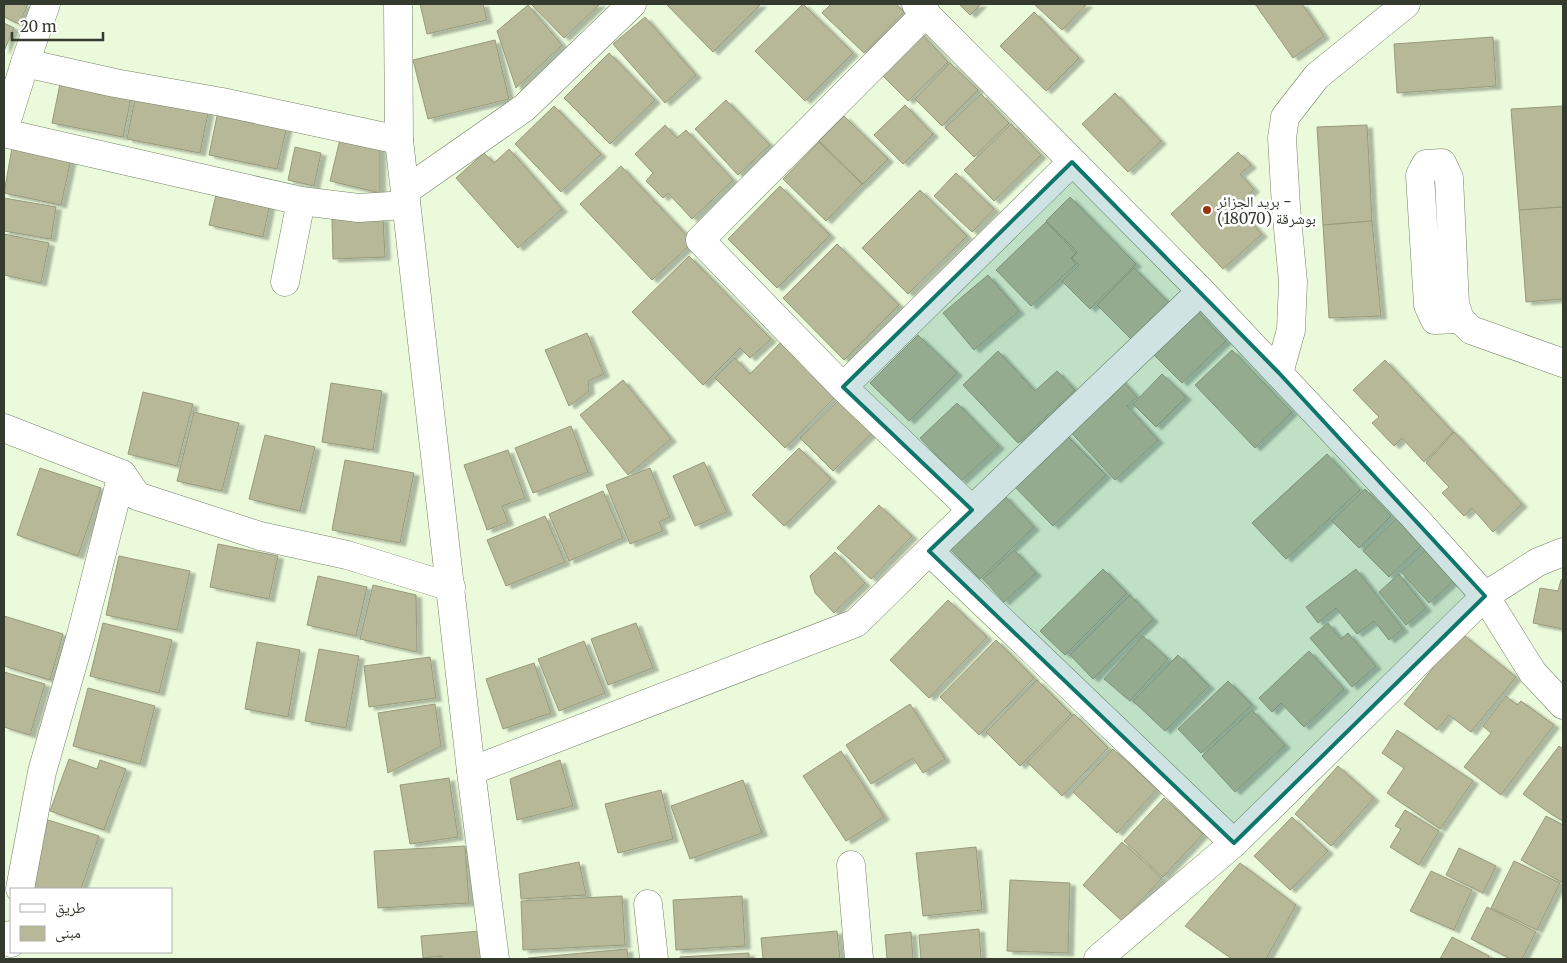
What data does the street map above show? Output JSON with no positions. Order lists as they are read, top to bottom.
{
  "places": ["بريد الجزائر - بوشرقة (18070)"],
  "legend": ["طريق", "مبنى"],
  "scale_bar": "20 m"
}
